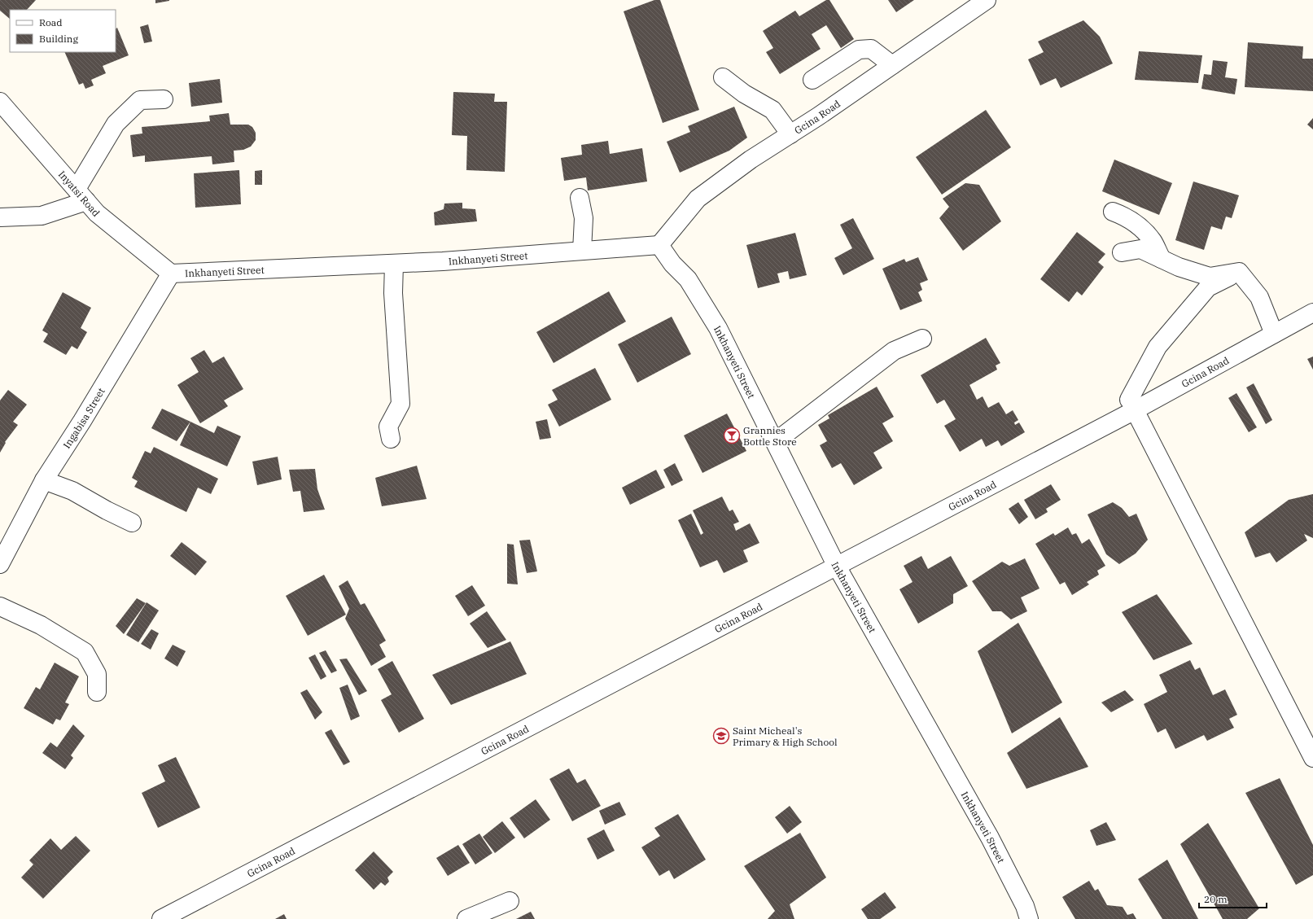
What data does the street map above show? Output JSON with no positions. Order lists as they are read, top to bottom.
{
  "streets": {
    "street": [
      "Gcina Road",
      "Inyatsi Road",
      "Inkhanyeti Street",
      "Ingabisa Street"
    ]
  },
  "crossings": [
    ["Gcina Road", "Inkhanyeti Street"],
    ["Inyatsi Road", "Inkhanyeti Street"],
    ["Inyatsi Road", "Ingabisa Street"],
    ["Inkhanyeti Street", "Ingabisa Street"]
  ],
  "places": {
    "bar": ["Grannies Bottle Store"],
    "school or university": ["Saint Micheal's Primary & High School"]
  },
  "legend": ["Road", "Building"],
  "scale_bar": "20 m"
}
